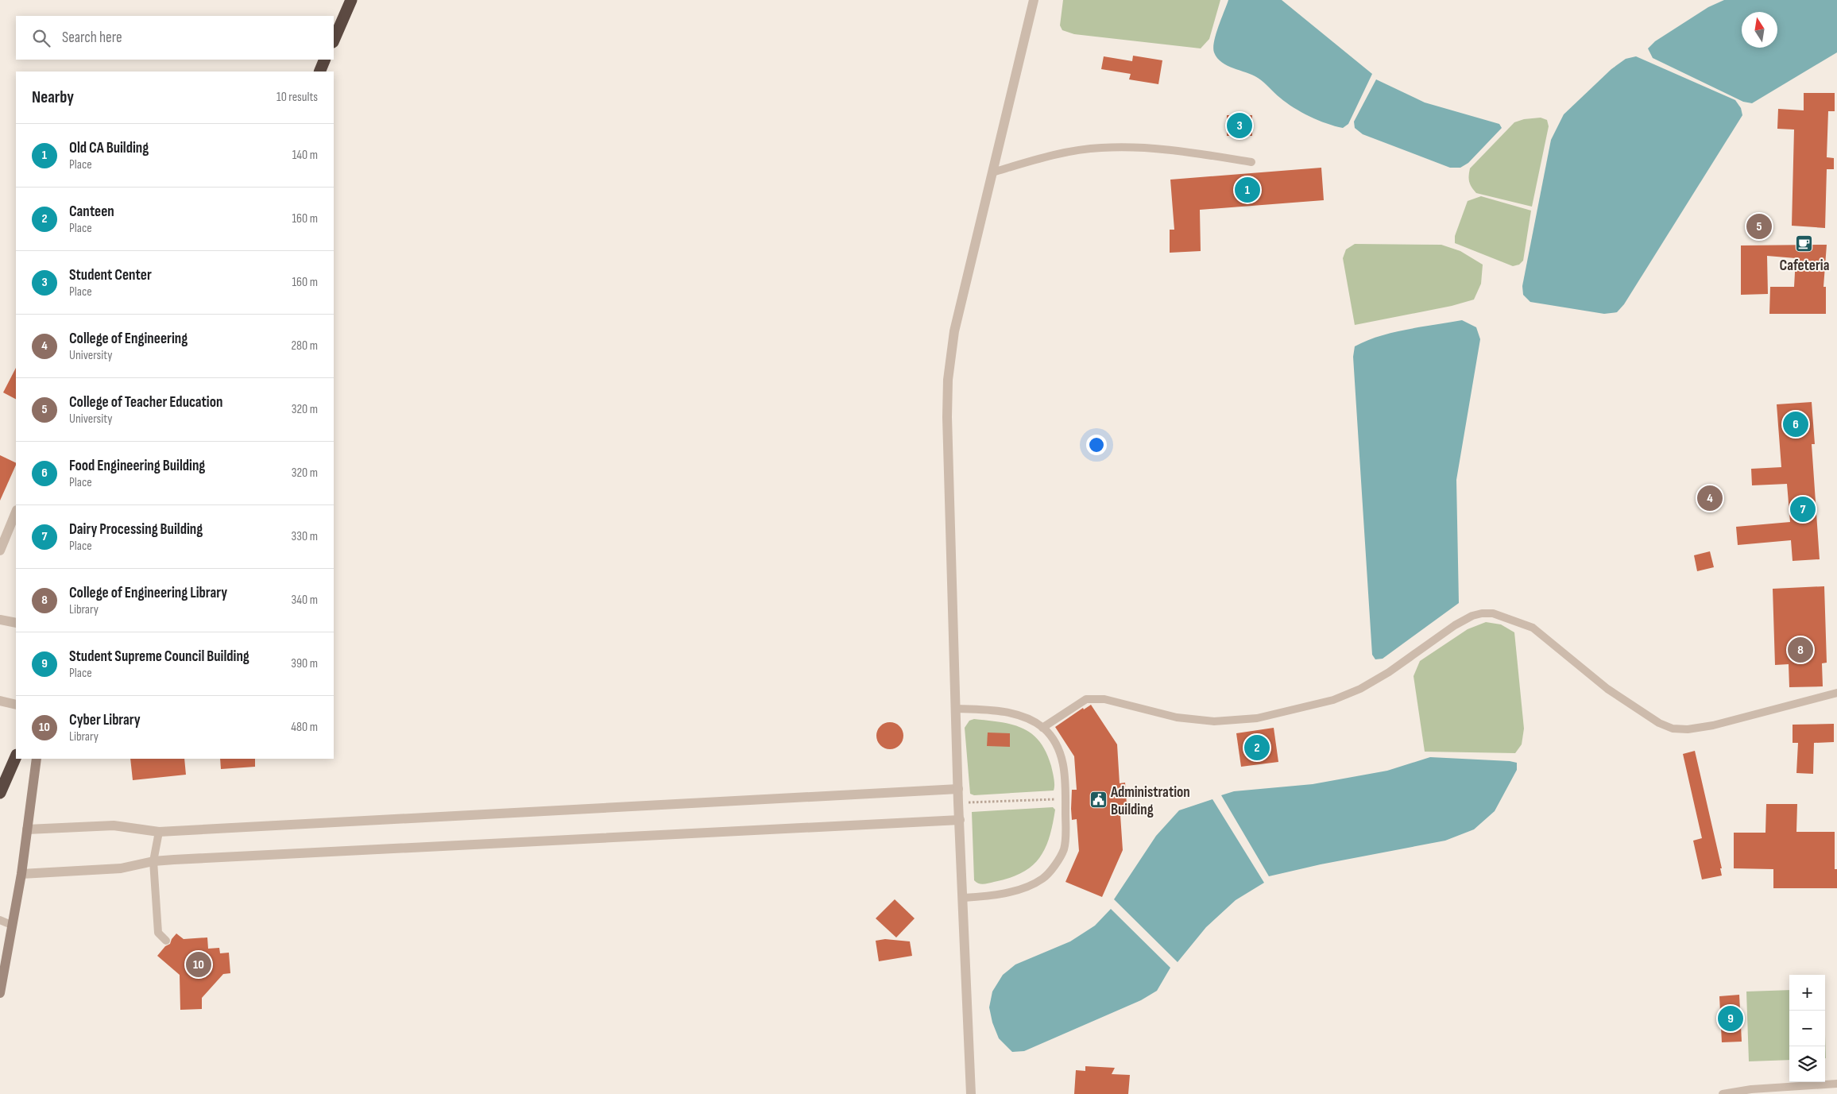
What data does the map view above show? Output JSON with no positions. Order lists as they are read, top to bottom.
{
  "places": {
    "cafe": ["Cafeteria"],
    "public building": ["Administration Building"]
  },
  "north": "top",
  "page": {
    "search": "Search here",
    "heading": ["Nearby", "10 results"],
    "pins": [
      "3",
      "1",
      "5",
      "6",
      "4",
      "7",
      "8",
      "2",
      "10",
      "9"
    ],
    "list": [
      {
        "mark": "1",
        "name": "Old CA Building",
        "note": "Place",
        "value": "140 m"
      },
      {
        "mark": "2",
        "name": "Canteen",
        "note": "Place",
        "value": "160 m"
      },
      {
        "mark": "3",
        "name": "Student Center",
        "note": "Place",
        "value": "160 m"
      },
      {
        "mark": "4",
        "name": "College of Engineering",
        "note": "University",
        "value": "280 m"
      },
      {
        "mark": "5",
        "name": "College of Teacher Education",
        "note": "University",
        "value": "320 m"
      },
      {
        "mark": "6",
        "name": "Food Engineering Building",
        "note": "Place",
        "value": "320 m"
      },
      {
        "mark": "7",
        "name": "Dairy Processing Building",
        "note": "Place",
        "value": "330 m"
      },
      {
        "mark": "8",
        "name": "College of Engineering Library",
        "note": "Library",
        "value": "340 m"
      },
      {
        "mark": "9",
        "name": "Student Supreme Council Building",
        "note": "Place",
        "value": "390 m"
      },
      {
        "mark": "10",
        "name": "Cyber Library",
        "note": "Library",
        "value": "480 m"
      }
    ],
    "map_buttons": ["+", "−"]
  }
}
